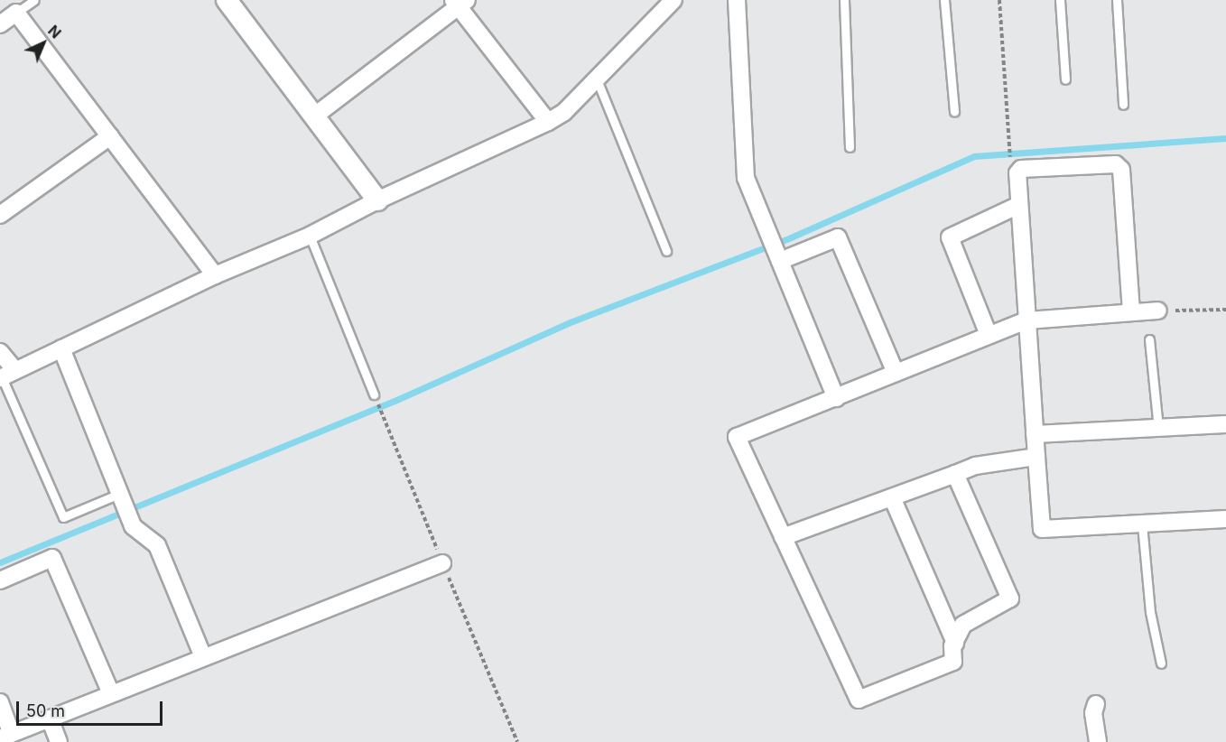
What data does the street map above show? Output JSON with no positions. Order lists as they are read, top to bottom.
{
  "scale_bar": "50 m",
  "north": "top right"
}
